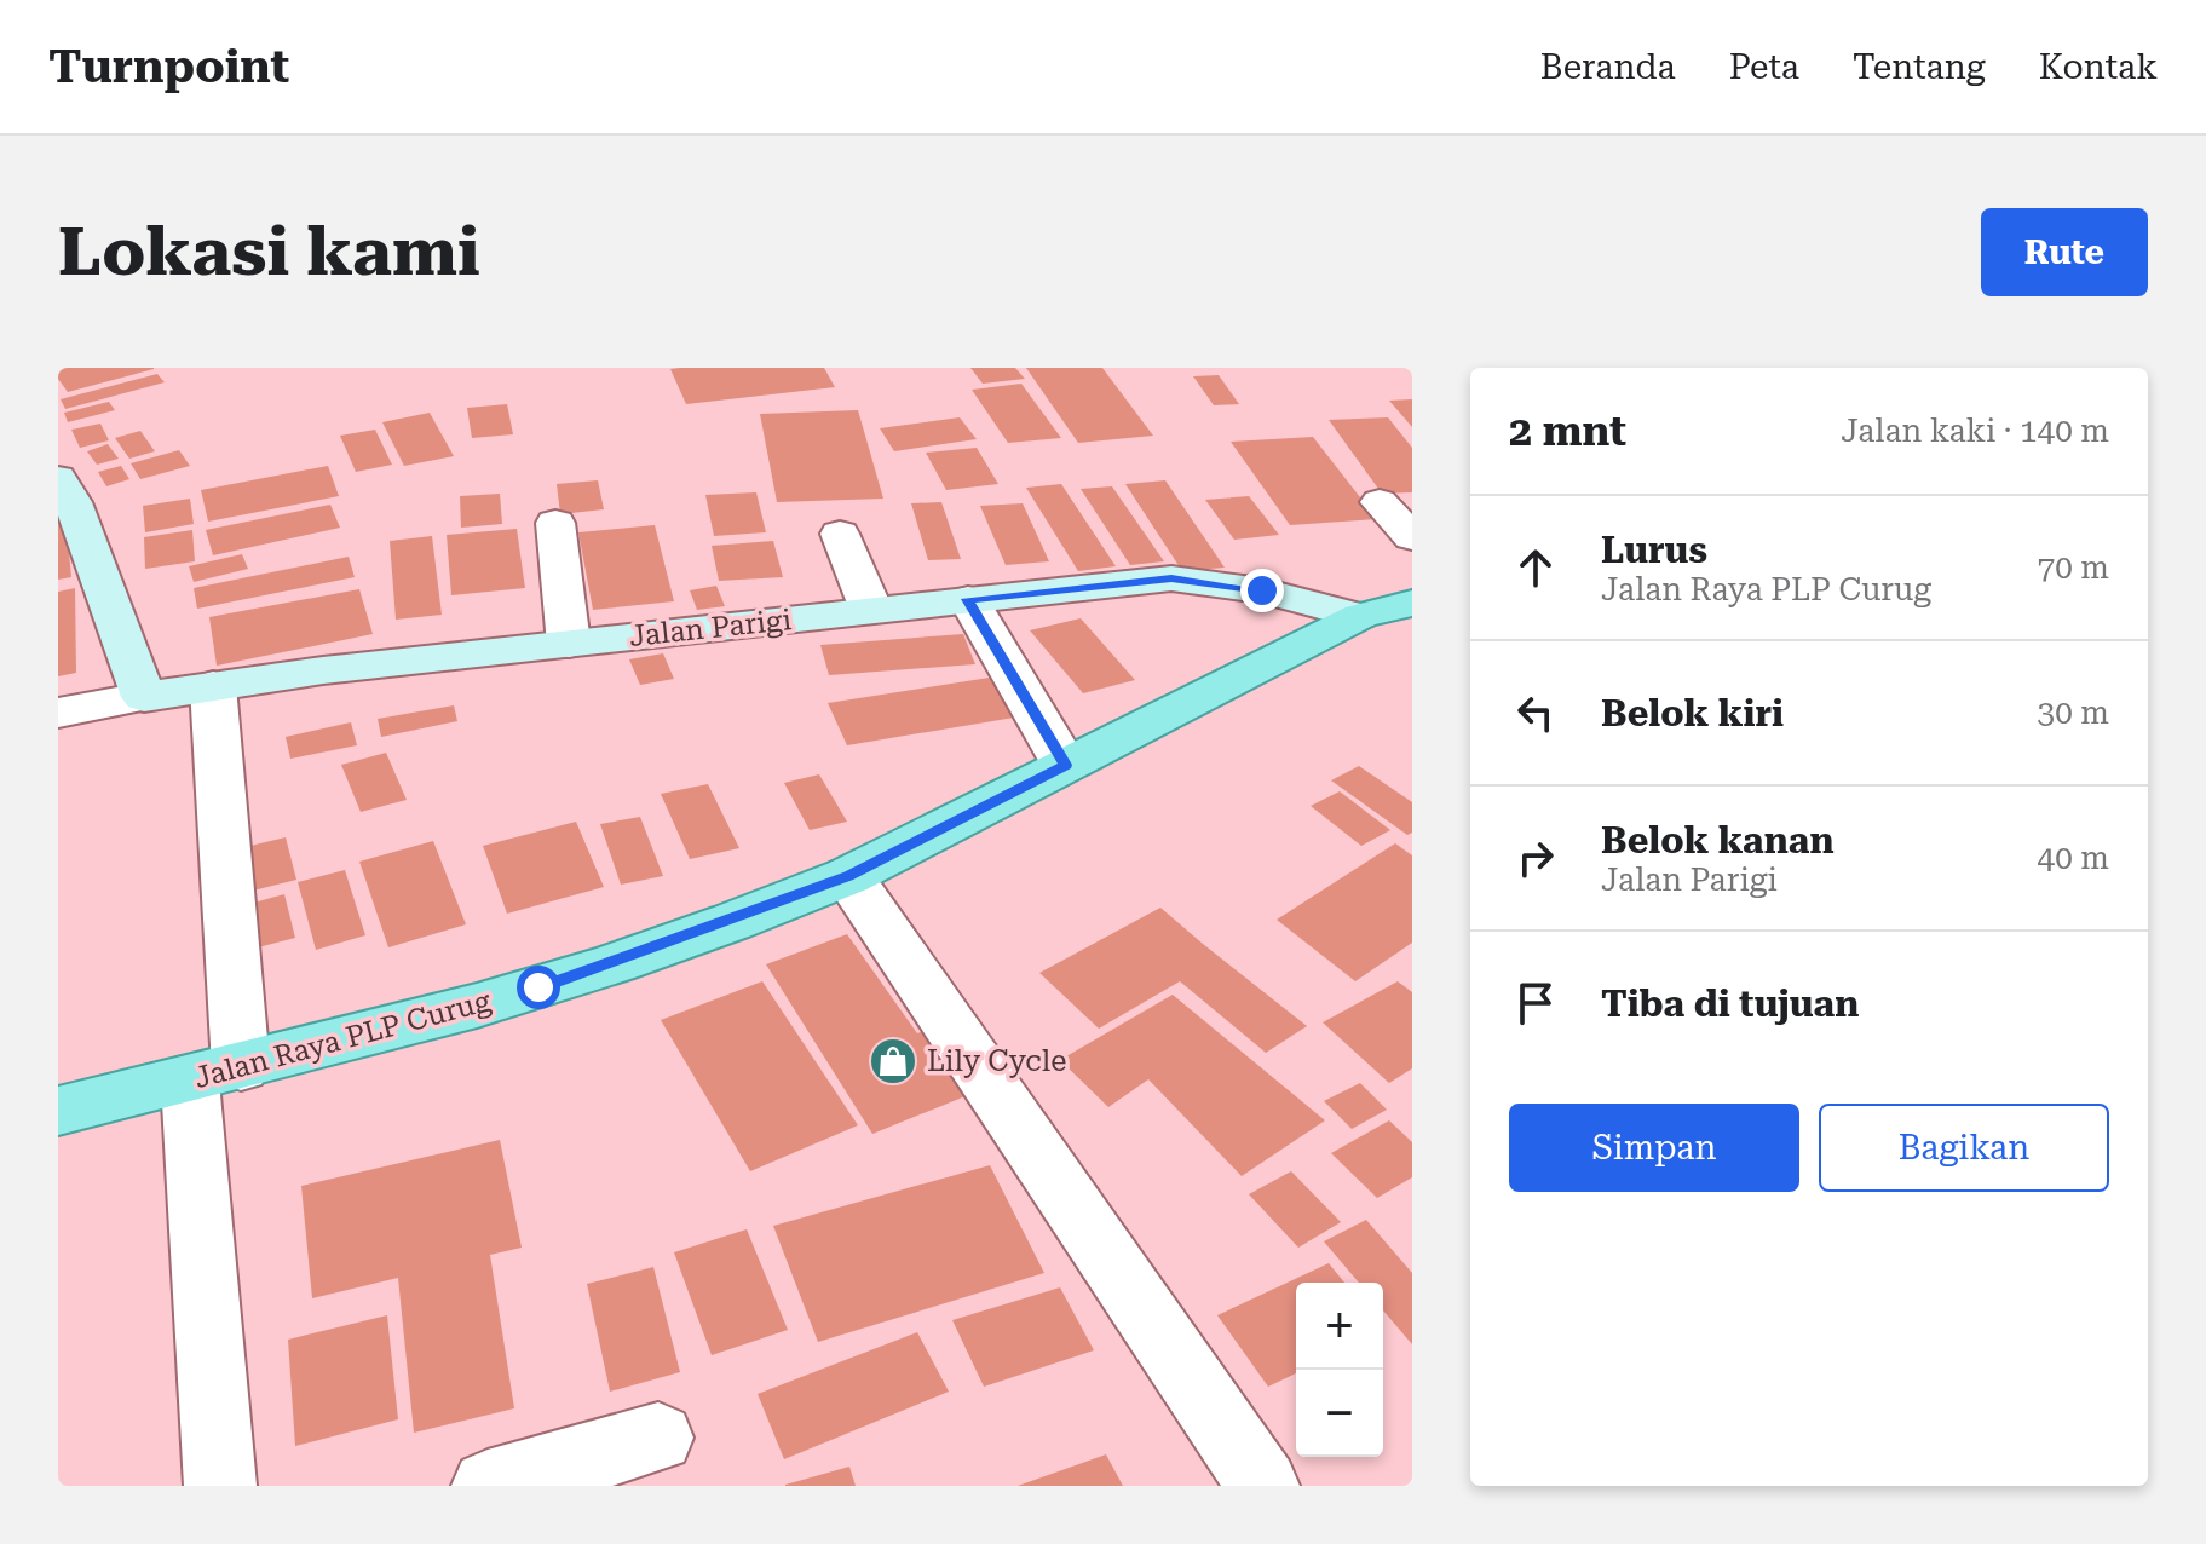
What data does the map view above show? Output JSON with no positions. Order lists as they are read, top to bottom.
{
  "streets": {
    "main road": ["Jalan Raya PLP Curug"],
    "street": ["Jalan Parigi"]
  },
  "crossings": [
    ["Jalan Parigi", "Jalan Raya PLP Curug"]
  ],
  "places": {
    "shop": ["Lily Cycle"]
  },
  "page": {
    "header": "Turnpoint",
    "nav": [
      "Beranda",
      "Peta",
      "Tentang",
      "Kontak"
    ],
    "buttons": [
      "Rute",
      ["Simpan", "Bagikan"]
    ],
    "title": "Lokasi kami",
    "heading": ["2 mnt", "Jalan kaki · 140 m"],
    "list": [
      ["Lurus", "Jalan Raya PLP Curug", "70 m"],
      ["Belok kiri", "30 m"],
      ["Belok kanan", "Jalan Parigi", "40 m"],
      "Tiba di tujuan"
    ],
    "map_buttons": ["+", "−"]
  }
}
